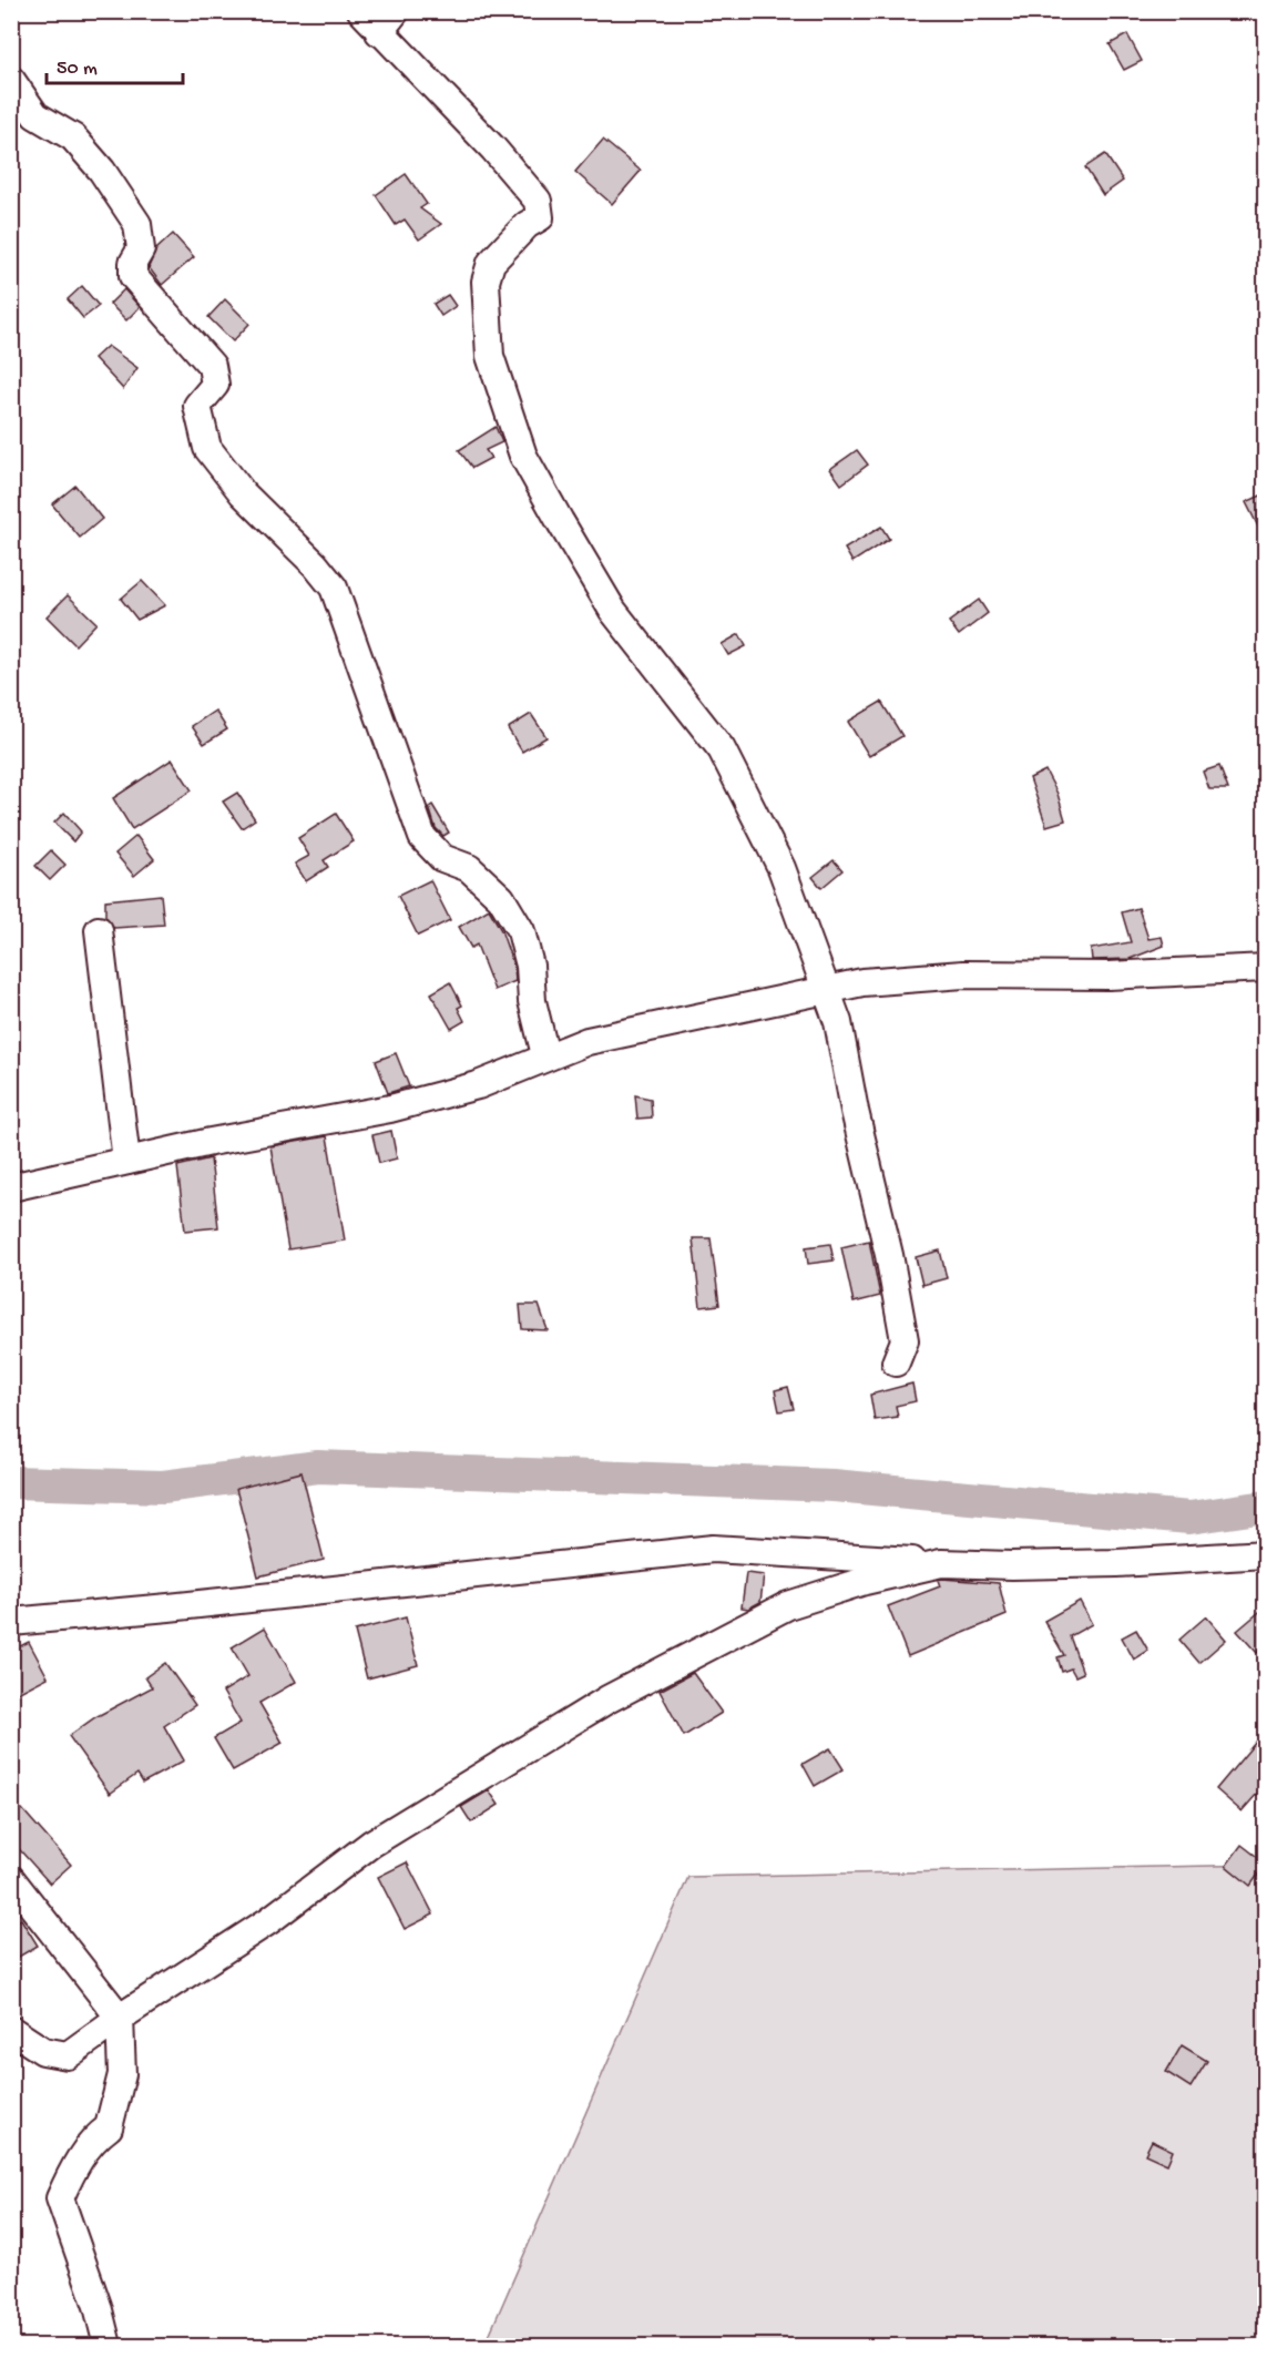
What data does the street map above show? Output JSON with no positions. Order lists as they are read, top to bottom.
{
  "scale_bar": "50 m"
}
